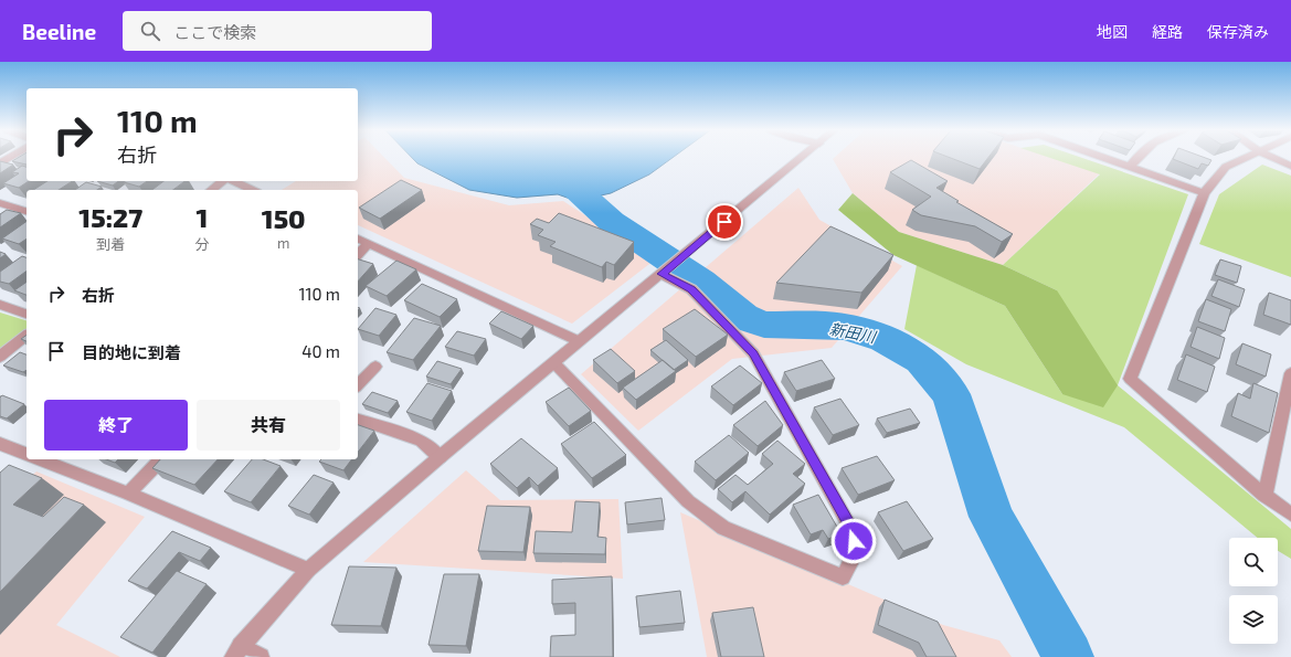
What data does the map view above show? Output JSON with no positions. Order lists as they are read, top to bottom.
{
  "water": ["新田川"],
  "page": {
    "header": "Beeline",
    "search": "ここで検索",
    "nav": ["地図", "経路", "保存済み"],
    "turn": ["110 m", "右折"],
    "eta": [
      "15:27",
      "到着",
      "1",
      "分",
      "150",
      "m"
    ],
    "list": [
      {
        "name": "右折",
        "value": "110 m"
      },
      {
        "name": "目的地に到着",
        "value": "40 m"
      }
    ],
    "buttons": ["終了", "共有"]
  }
}
